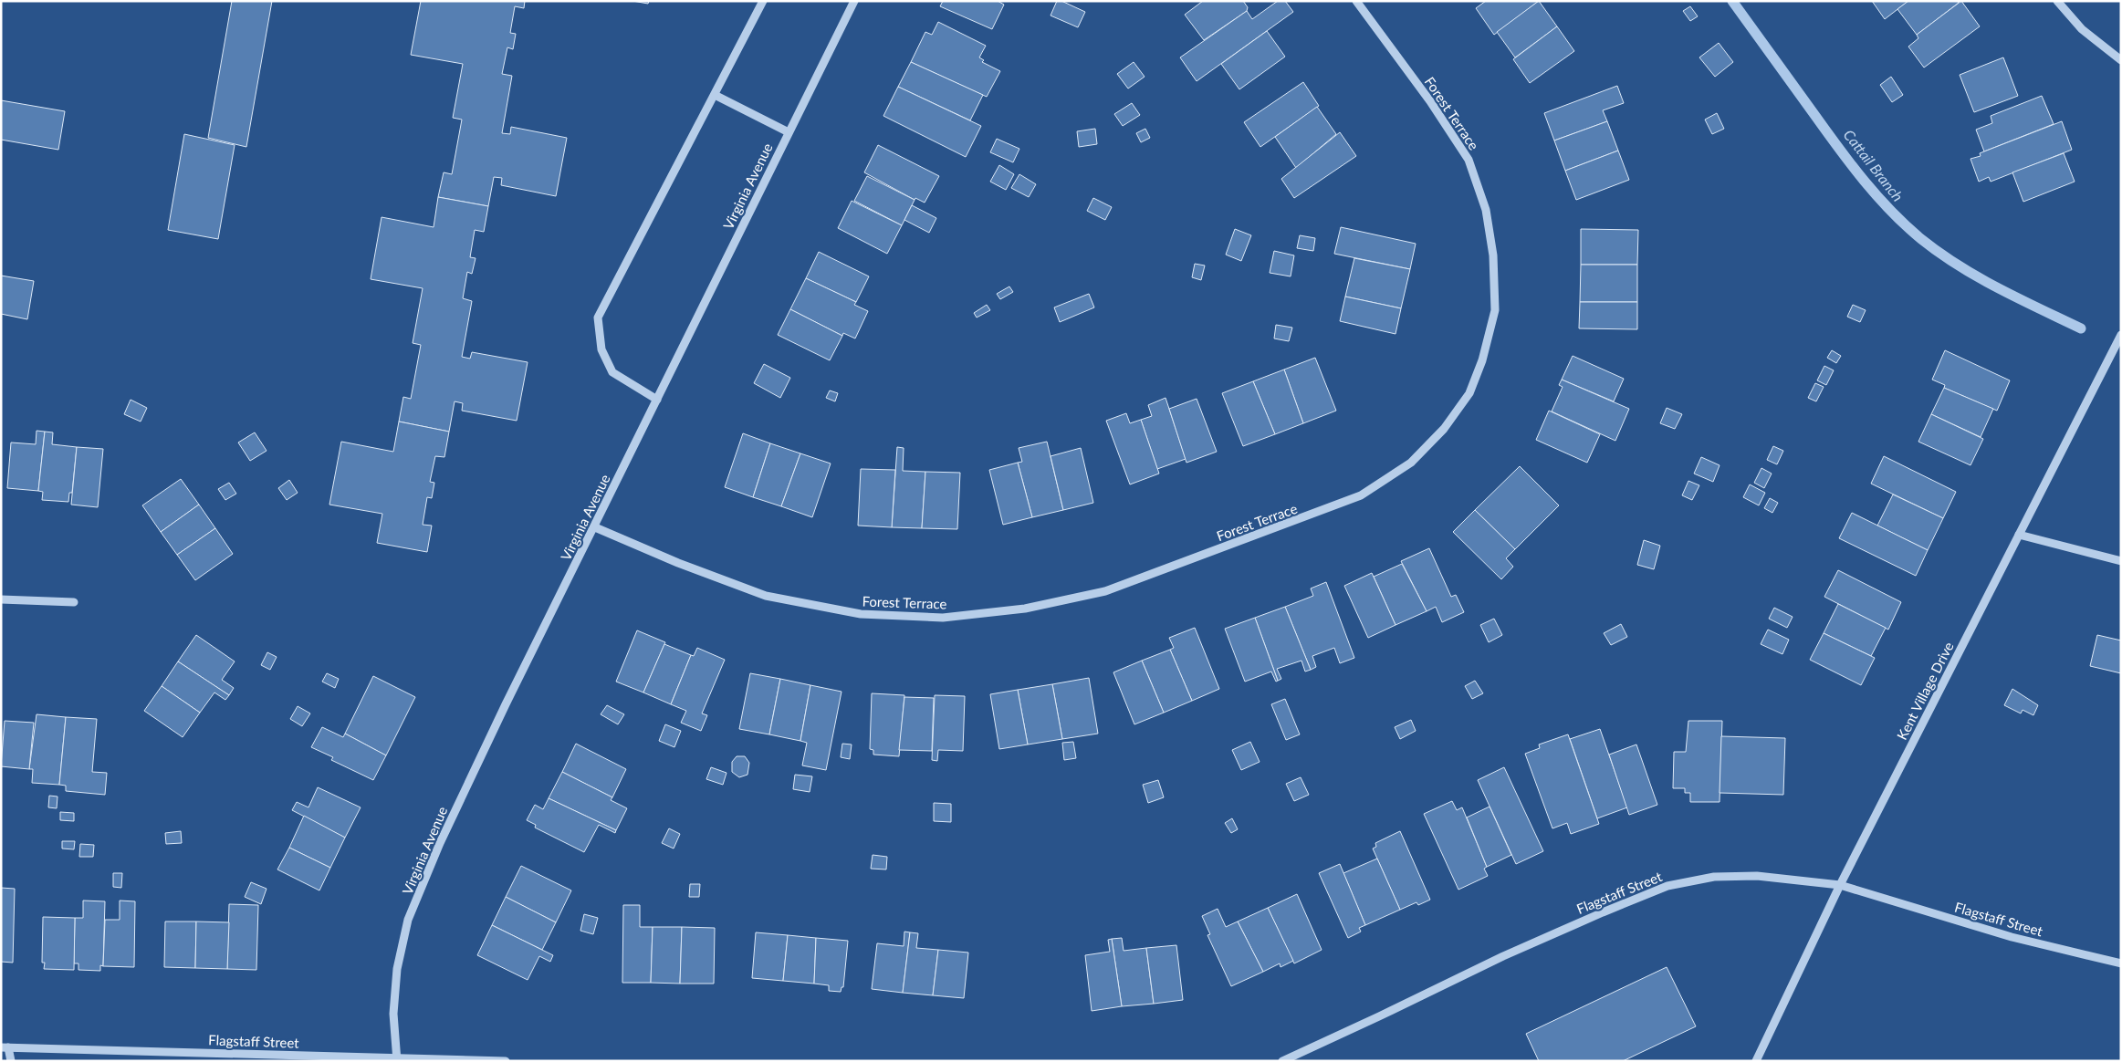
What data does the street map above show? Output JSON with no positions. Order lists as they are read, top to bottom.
{
  "streets": {
    "street": [
      "Forest Terrace",
      "Virginia Avenue",
      "Kent Village Drive",
      "Flagstaff Street"
    ]
  },
  "crossings": [
    ["Forest Terrace", "Virginia Avenue"],
    ["Virginia Avenue", "Flagstaff Street"],
    ["Kent Village Drive", "Flagstaff Street"]
  ],
  "water": ["Cattail Branch"]
}
